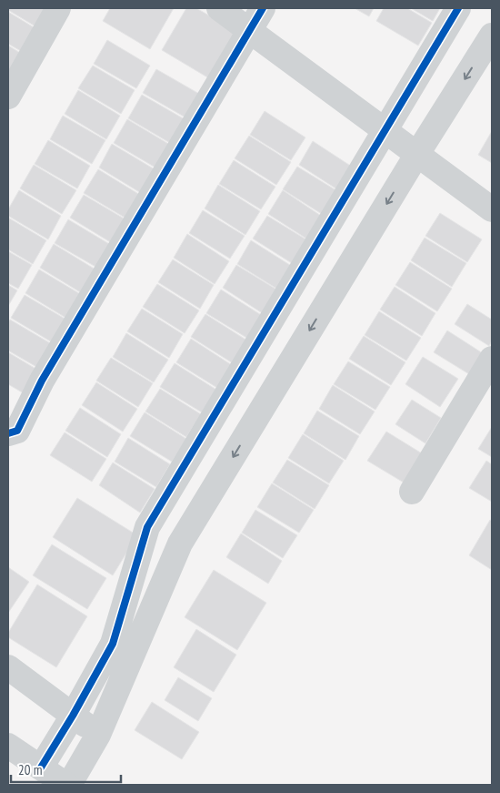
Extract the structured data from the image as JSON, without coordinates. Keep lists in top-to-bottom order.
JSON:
{
  "scale_bar": "20 m"
}
